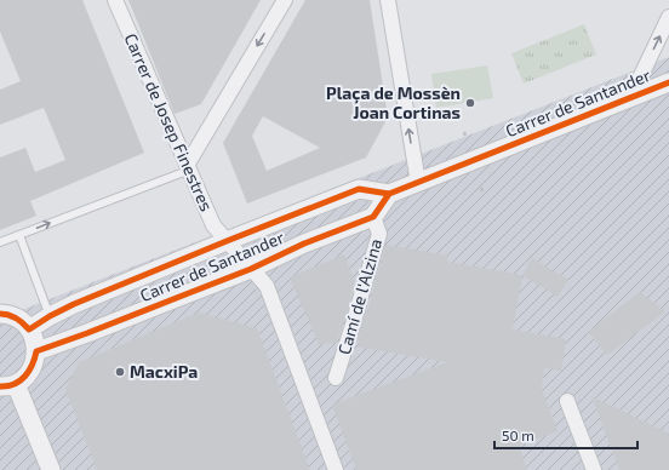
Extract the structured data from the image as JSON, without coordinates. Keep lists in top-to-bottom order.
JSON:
{
  "streets": {
    "street": ["Carrer de Santander", "Carrer de Josep Finestres", "Camí de l'Alzina"]
  },
  "crossings": [
    ["Carrer de Santander", "Carrer de Josep Finestres"],
    ["Carrer de Santander", "Camí de l'Alzina"]
  ],
  "places": ["Plaça de Mossèn Joan Cortinas", "MacxiPa"],
  "scale_bar": "50 m"
}
